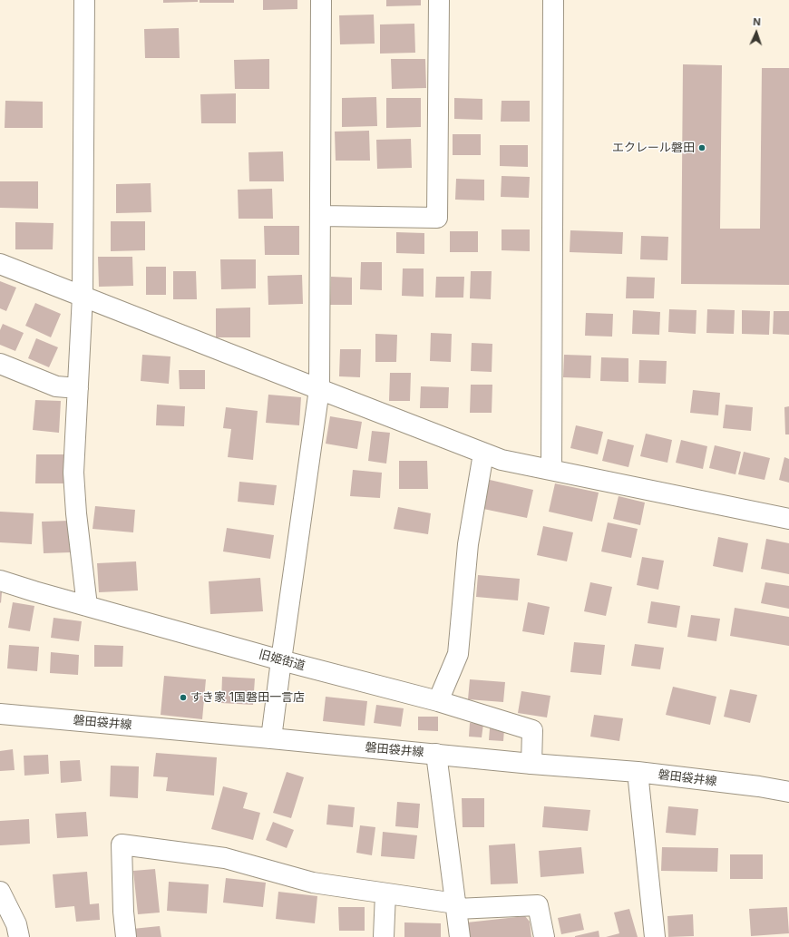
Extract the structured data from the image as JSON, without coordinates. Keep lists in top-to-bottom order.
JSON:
{
  "streets": {
    "street": ["旧姫街道", "磐田袋井線"]
  },
  "crossings": [
    ["旧姫街道", "磐田袋井線"]
  ],
  "places": ["エクレール磐田", "すき家 1国磐田一言店"],
  "north": "top"
}
